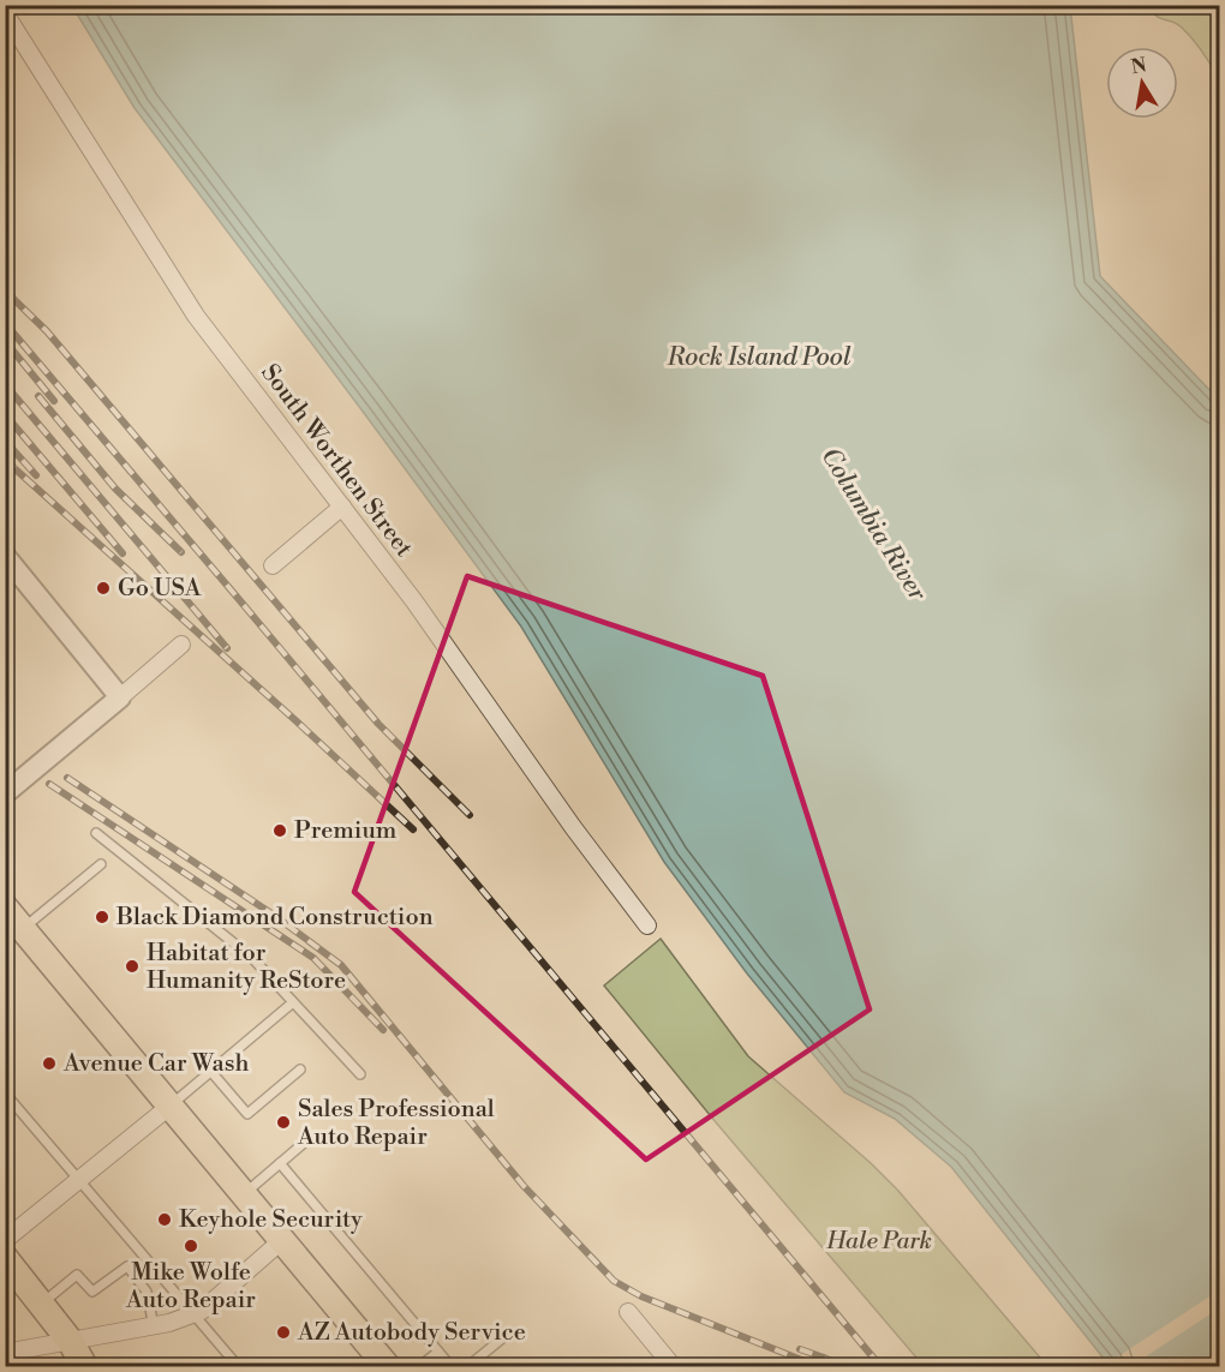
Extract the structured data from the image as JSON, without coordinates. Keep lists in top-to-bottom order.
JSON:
{
  "streets": {
    "street": ["South Worthen Street"]
  },
  "water": ["Rock Island Pool", "Columbia River"],
  "parks": ["Hale Park"],
  "places": [
    "Go USA",
    "Premium",
    "Black Diamond Construction",
    "Habitat for Humanity ReStore",
    "Avenue Car Wash",
    "Sales Professional Auto Repair",
    "Keyhole Security",
    "Mike Wolfe Auto Repair",
    "AZ Autobody Service"
  ],
  "north": "top"
}
